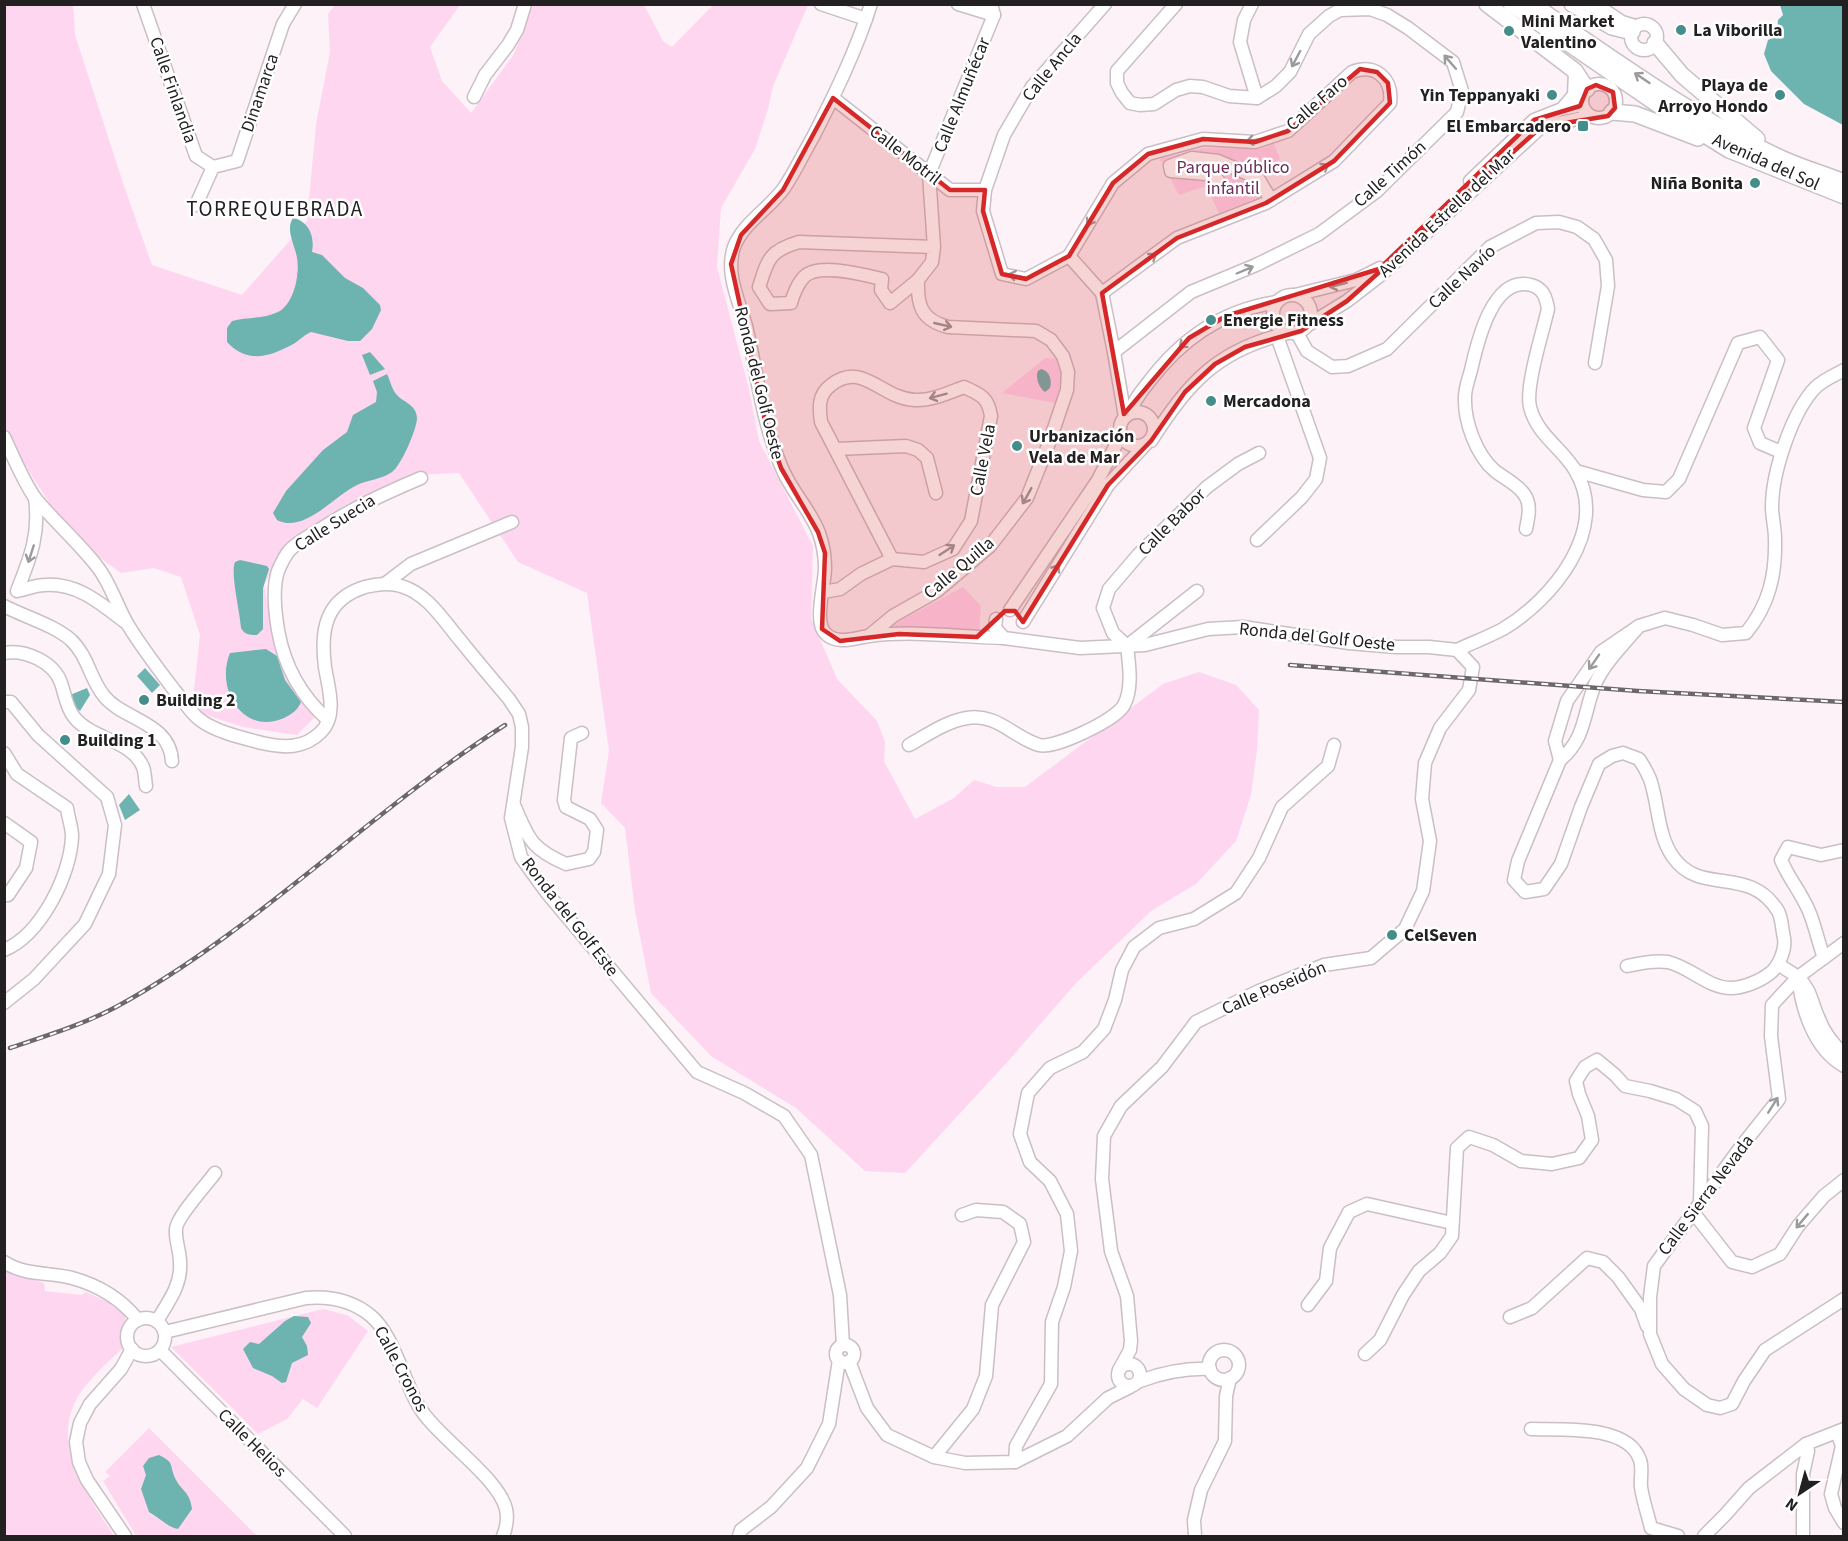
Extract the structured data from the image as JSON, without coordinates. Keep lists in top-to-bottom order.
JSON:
{
  "streets": {
    "main road": ["Avenida del Sol"],
    "street": [
      "Calle Ancla",
      "Calle Finlandia",
      "Dinamarca",
      "Calle Almuñécar",
      "Calle Faro",
      "Calle Motril",
      "Calle Timón",
      "Avenida Estrella del Mar",
      "Calle Navío",
      "Ronda del Golf Oeste",
      "Calle Vela",
      "Calle Babor",
      "Calle Suecia",
      "Calle Quilla",
      "Ronda del Golf Este",
      "Calle Poseidón",
      "Calle Sierra Nevada",
      "Calle Cronos",
      "Calle Helios"
    ]
  },
  "crossings": [
    ["Calle Ancla", "Calle Faro"],
    ["Calle Ancla", "Calle Motril"],
    ["Calle Finlandia", "Dinamarca"],
    ["Calle Almuñécar", "Calle Motril"],
    ["Calle Motril", "Ronda del Golf Oeste"],
    ["Avenida Estrella del Mar", "Calle Navío"],
    ["Ronda del Golf Oeste", "Calle Babor"],
    ["Ronda del Golf Oeste", "Calle Quilla"],
    ["Ronda del Golf Oeste", "Calle Poseidón"],
    ["Calle Cronos", "Calle Helios"]
  ],
  "districts": ["TORREQUEBRADA"],
  "parks": ["Parque público infantil"],
  "places": {
    "other": [
      "La Viborilla",
      "Mini Market Valentino",
      "Yin Teppanyaki",
      "Playa de Arroyo Hondo",
      "Niña Bonita",
      "Energie Fitness",
      "Mercadona",
      "Urbanización Vela de Mar",
      "Building 2",
      "Building 1",
      "CelSeven"
    ],
    "transit": ["El Embarcadero"]
  },
  "north": "bottom left"
}
